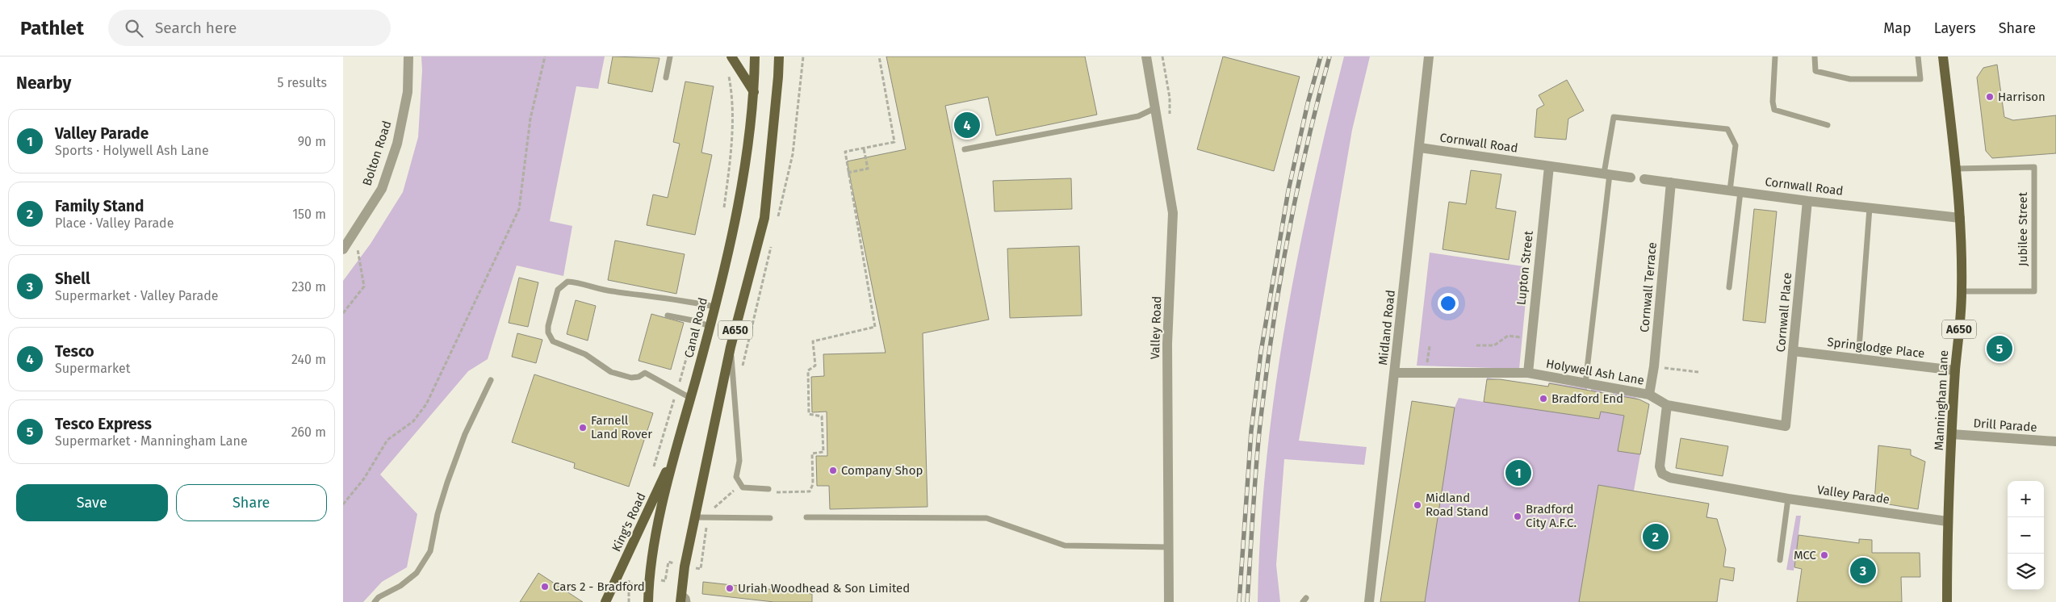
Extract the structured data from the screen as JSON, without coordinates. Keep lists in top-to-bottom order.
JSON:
{
  "streets": {
    "main road": [
      "Canal Road",
      "A650",
      "Manningham Lane",
      "King's Road"
    ],
    "street": [
      "Cornwall Road",
      "Bolton Road",
      "Lupton Street",
      "Cornwall Terrace",
      "Cornwall Place",
      "Valley Road",
      "Midland Road",
      "Springlodge Place",
      "Holywell Ash Lane",
      "Drill Parade",
      "Valley Parade"
    ],
    "lane": ["Jubilee Street"]
  },
  "crossings": [
    ["Cornwall Road", "Lupton Street"],
    ["Cornwall Road", "Cornwall Terrace"],
    ["Cornwall Road", "Cornwall Place"],
    ["Cornwall Road", "Midland Road"],
    ["Cornwall Road", "Manningham Lane"],
    ["Jubilee Street", "Manningham Lane"],
    ["Lupton Street", "Holywell Ash Lane"],
    ["Cornwall Terrace", "Holywell Ash Lane"],
    ["Cornwall Place", "Springlodge Place"],
    ["Cornwall Place", "Holywell Ash Lane"],
    ["Canal Road", "King's Road"],
    ["Midland Road", "Holywell Ash Lane"],
    ["Springlodge Place", "Manningham Lane"],
    ["Holywell Ash Lane", "Valley Parade"],
    ["Manningham Lane", "Drill Parade"],
    ["Manningham Lane", "Valley Parade"]
  ],
  "places": [
    "Harrison",
    "Bradford End",
    "Farnell Land Rover",
    "Company Shop",
    "Midland Road Stand",
    "Bradford City A.F.C.",
    "MCC",
    "Cars 2 - Bradford",
    "Uriah Woodhead & Son Limited"
  ],
  "page": {
    "header": "Pathlet",
    "search": "Search here",
    "nav": ["Map", "Layers", "Share"],
    "heading": ["Nearby", "5 results"],
    "list": [
      {
        "mark": "1",
        "name": "Valley Parade",
        "note": "Sports · Holywell Ash Lane",
        "value": "90 m"
      },
      {
        "mark": "2",
        "name": "Family Stand",
        "note": "Place · Valley Parade",
        "value": "150 m"
      },
      {
        "mark": "3",
        "name": "Shell",
        "note": "Supermarket · Valley Parade",
        "value": "230 m"
      },
      {
        "mark": "4",
        "name": "Tesco",
        "note": "Supermarket",
        "value": "240 m"
      },
      {
        "mark": "5",
        "name": "Tesco Express",
        "note": "Supermarket · Manningham Lane",
        "value": "260 m"
      }
    ],
    "pins": [
      "4",
      "5",
      "1",
      "2",
      "3"
    ],
    "buttons": ["Save", "Share"],
    "map_buttons": ["+", "−"]
  }
}
